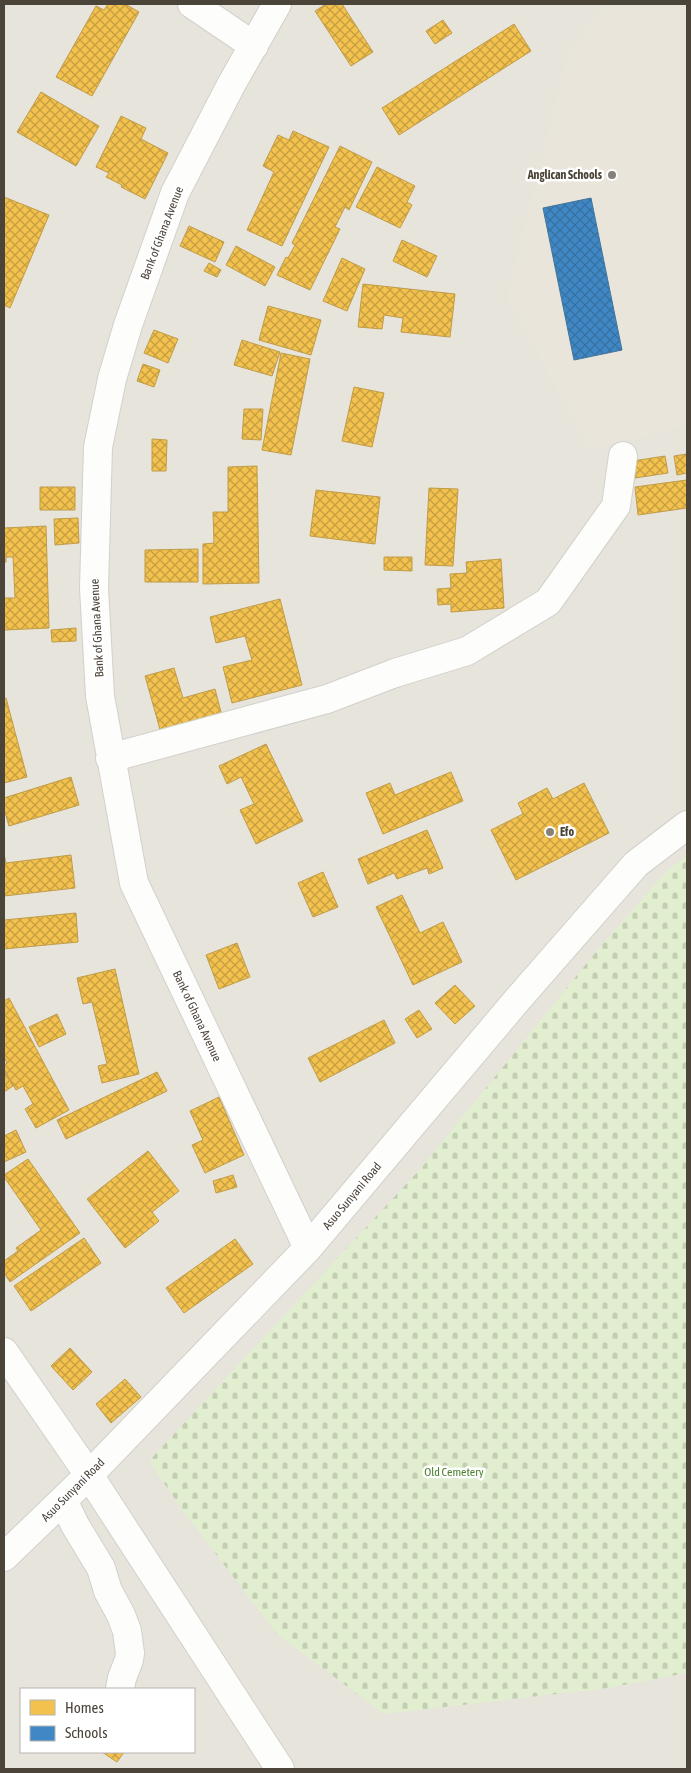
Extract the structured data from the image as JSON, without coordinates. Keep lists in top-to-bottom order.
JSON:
{
  "streets": {
    "street": ["Bank of Ghana Avenue", "Asuo Sunyani Road"]
  },
  "crossings": [
    ["Bank of Ghana Avenue", "Asuo Sunyani Road"]
  ],
  "parks": ["Old Cemetery"],
  "places": ["Anglican Schools", "Efo"],
  "legend": ["Homes", "Schools"]
}
